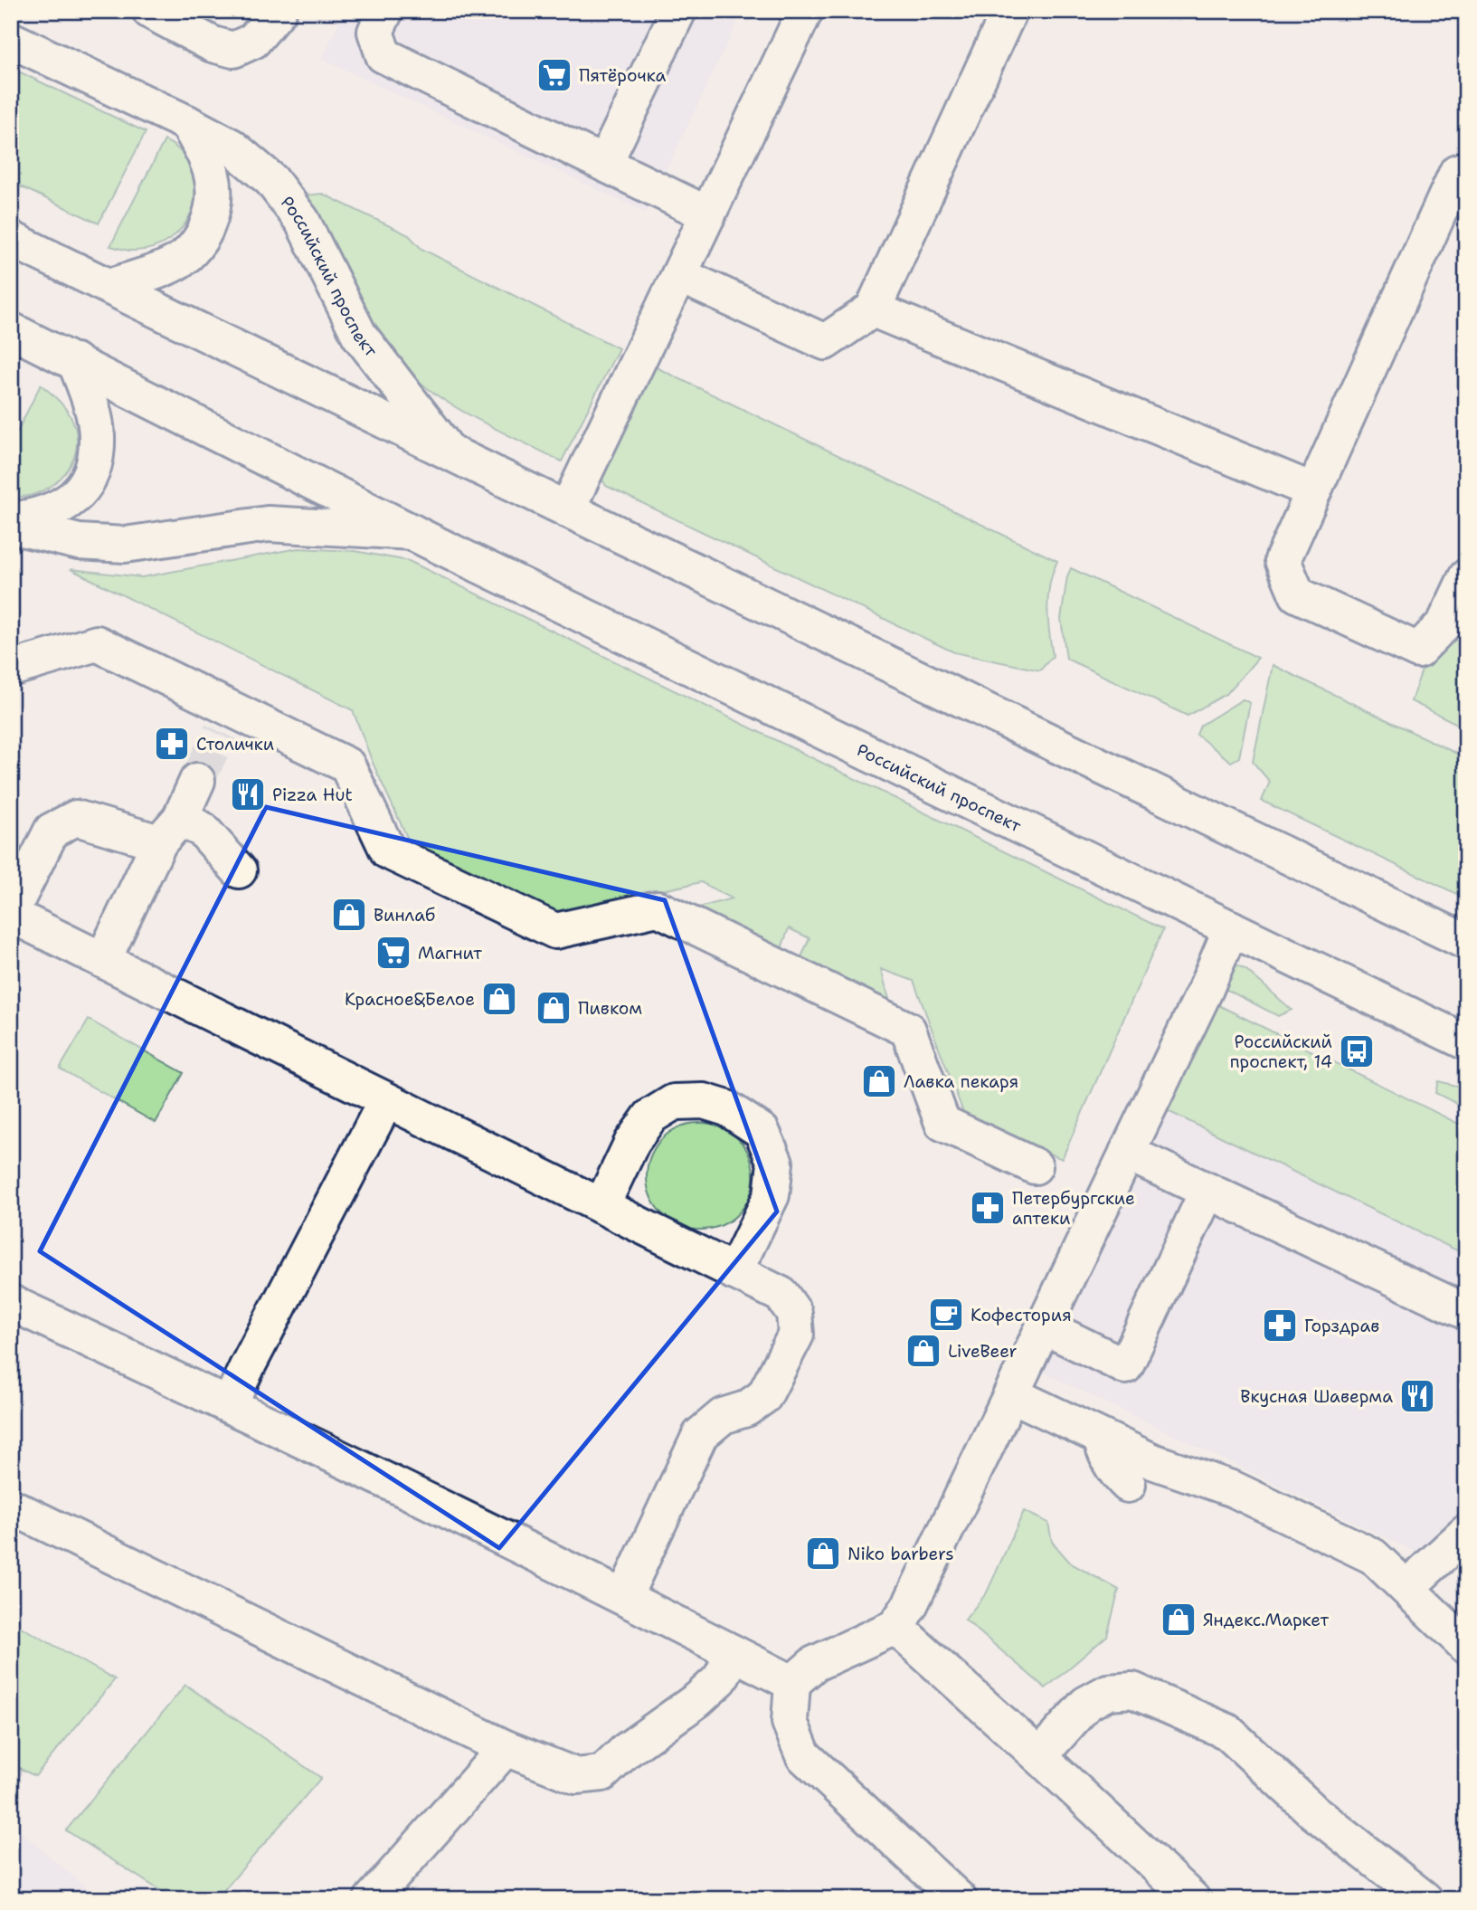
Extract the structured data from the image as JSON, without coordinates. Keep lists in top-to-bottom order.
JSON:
{
  "streets": {
    "main road": ["Российский проспект"]
  },
  "places": {
    "supermarket": ["Пятёрочка", "Магнит"],
    "pharmacy": ["Столички", "Петербургские аптеки", "Горздрав"],
    "restaurant": ["Pizza Hut", "Вкусная Шаверма"],
    "shop": [
      "Винлаб",
      "Красное&Белое",
      "Пивком",
      "Лавка пекаря",
      "LiveBeer",
      "Niko barbers",
      "Яндекс.Маркет"
    ],
    "bus stop": ["Российский проспект, 14"],
    "cafe": ["Кофестория"]
  }
}
